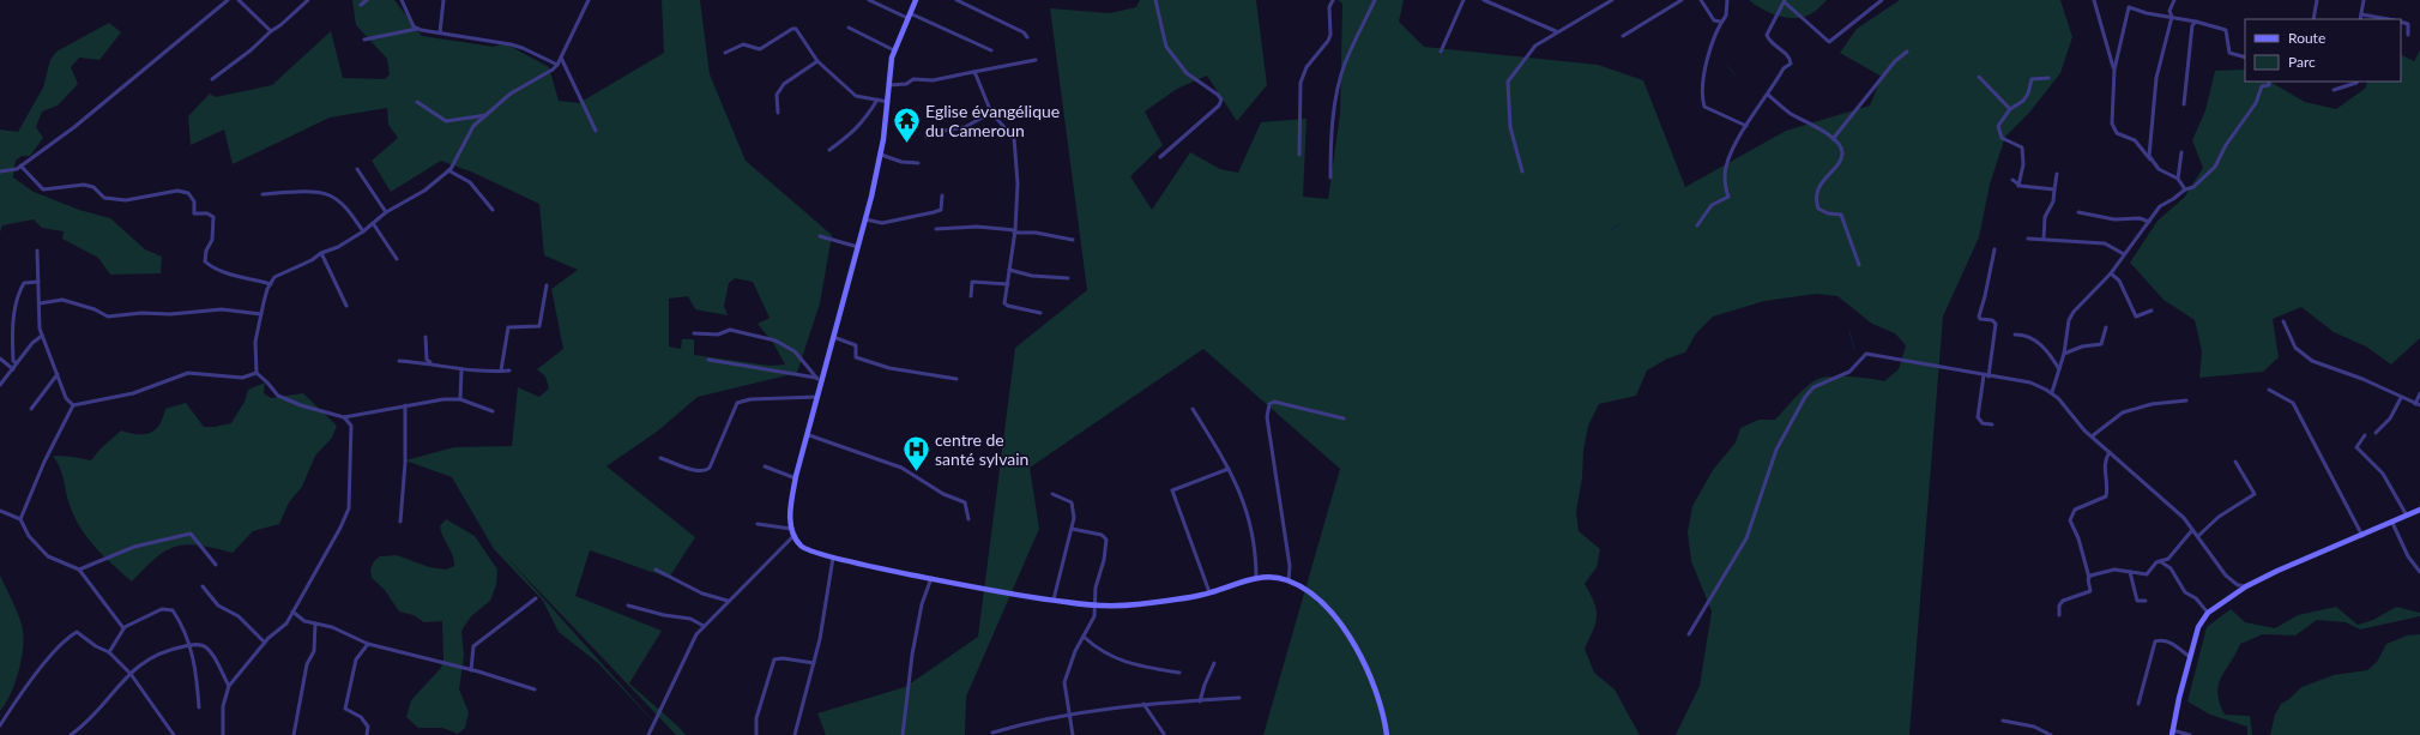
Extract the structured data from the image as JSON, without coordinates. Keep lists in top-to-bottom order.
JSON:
{
  "places": {
    "temple": ["Eglise évangélique du Cameroun"],
    "hospital": ["centre de santé sylvain"]
  },
  "legend": ["Route", "Parc"]
}
